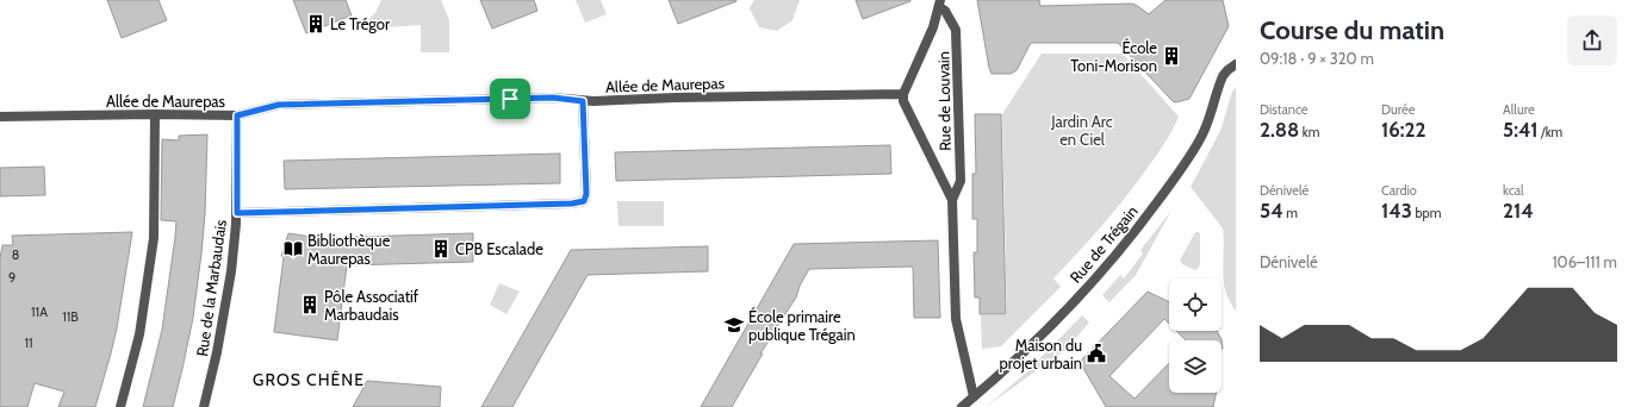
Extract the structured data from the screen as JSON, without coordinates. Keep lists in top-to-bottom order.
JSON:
{
  "streets": {
    "street": [
      "Allée de Maurepas",
      "Rue de Louvain",
      "Rue de Trégain",
      "Rue de la Marbaudais"
    ]
  },
  "crossings": [
    ["Allée de Maurepas", "Rue de Louvain"],
    ["Allée de Maurepas", "Rue de la Marbaudais"],
    ["Rue de Louvain", "Rue de Trégain"]
  ],
  "districts": ["GROS CHÊNE"],
  "parks": ["Jardin Arc en Ciel"],
  "places": {
    "building": [
      "Le Trégor",
      "École Toni-Morison",
      "CPB Escalade",
      "Pôle Associatif Marbaudais"
    ],
    "library": ["Bibliothèque Maurepas"],
    "school or university": ["École primaire publique Trégain"],
    "public building": ["Maison du projet urbain"]
  },
  "house_numbers": [
    "8",
    "9",
    "11A",
    "11B",
    "11"
  ],
  "page": {
    "heading": ["Course du matin", "09:18 · 9 × 320 m"],
    "stats": [
      ["Distance", "2.88 km"],
      ["Durée", "16:22"],
      ["Allure", "5:41 /km"],
      ["Dénivelé", "54 m"],
      ["Cardio", "143 bpm"],
      ["kcal", "214"]
    ],
    "chart": ["Dénivelé", "106–111 m"]
  }
}
